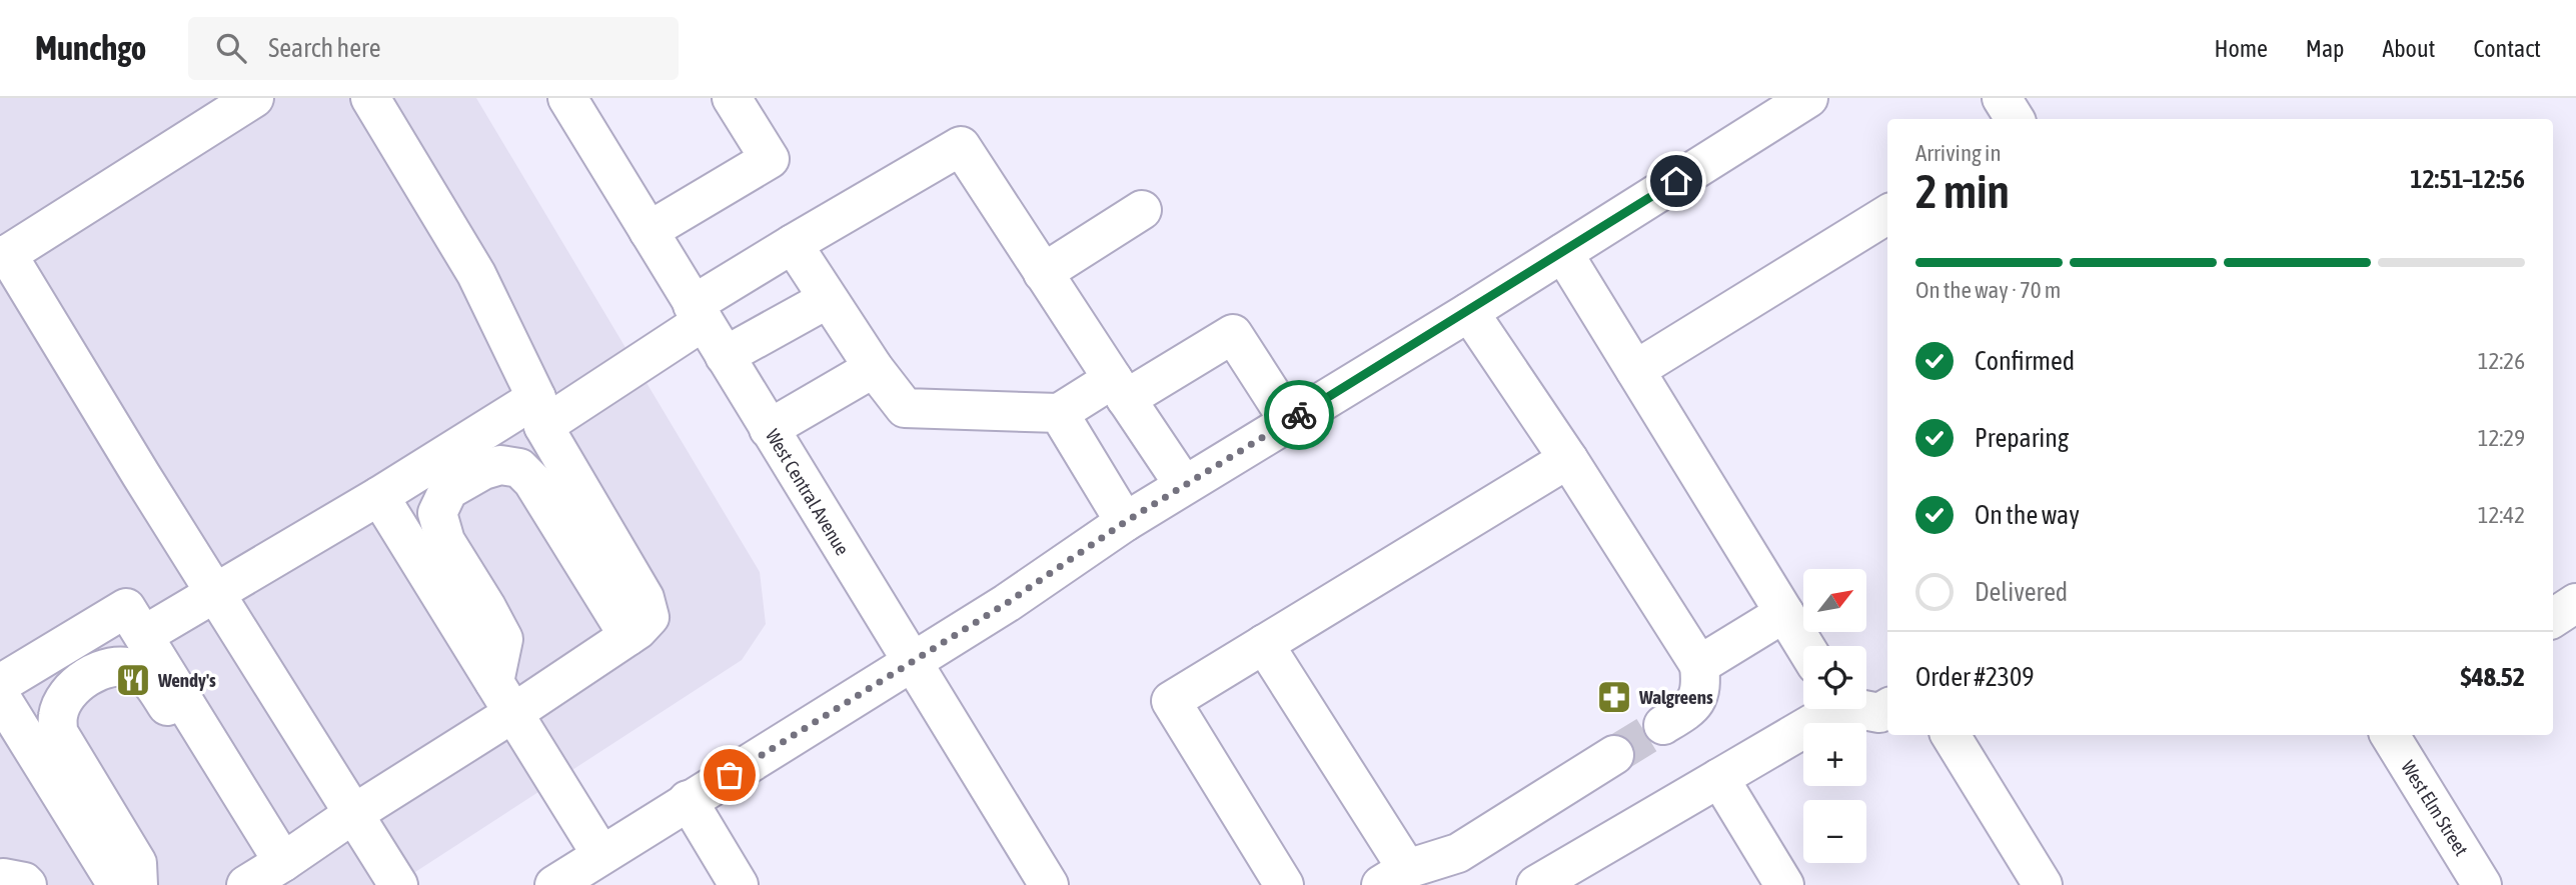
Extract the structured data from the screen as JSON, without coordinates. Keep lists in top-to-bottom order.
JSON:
{
  "streets": {
    "main road": ["West Central Avenue", "West Elm Street"]
  },
  "places": {
    "restaurant": ["Wendy's"],
    "pharmacy": ["Walgreens"]
  },
  "north": "top right",
  "page": {
    "header": "Munchgo",
    "search": "Search here",
    "nav": [
      "Home",
      "Map",
      "About",
      "Contact"
    ],
    "heading": ["2 min", "Arriving in", "12:51–12:56"],
    "panel": ["Order #2309", "$48.52"],
    "bar": "On the way · 70 m",
    "list": [
      ["Confirmed", "12:26"],
      ["Preparing", "12:29"],
      ["On the way", "12:42"],
      "Delivered"
    ],
    "map_buttons": ["+", "−"]
  }
}
